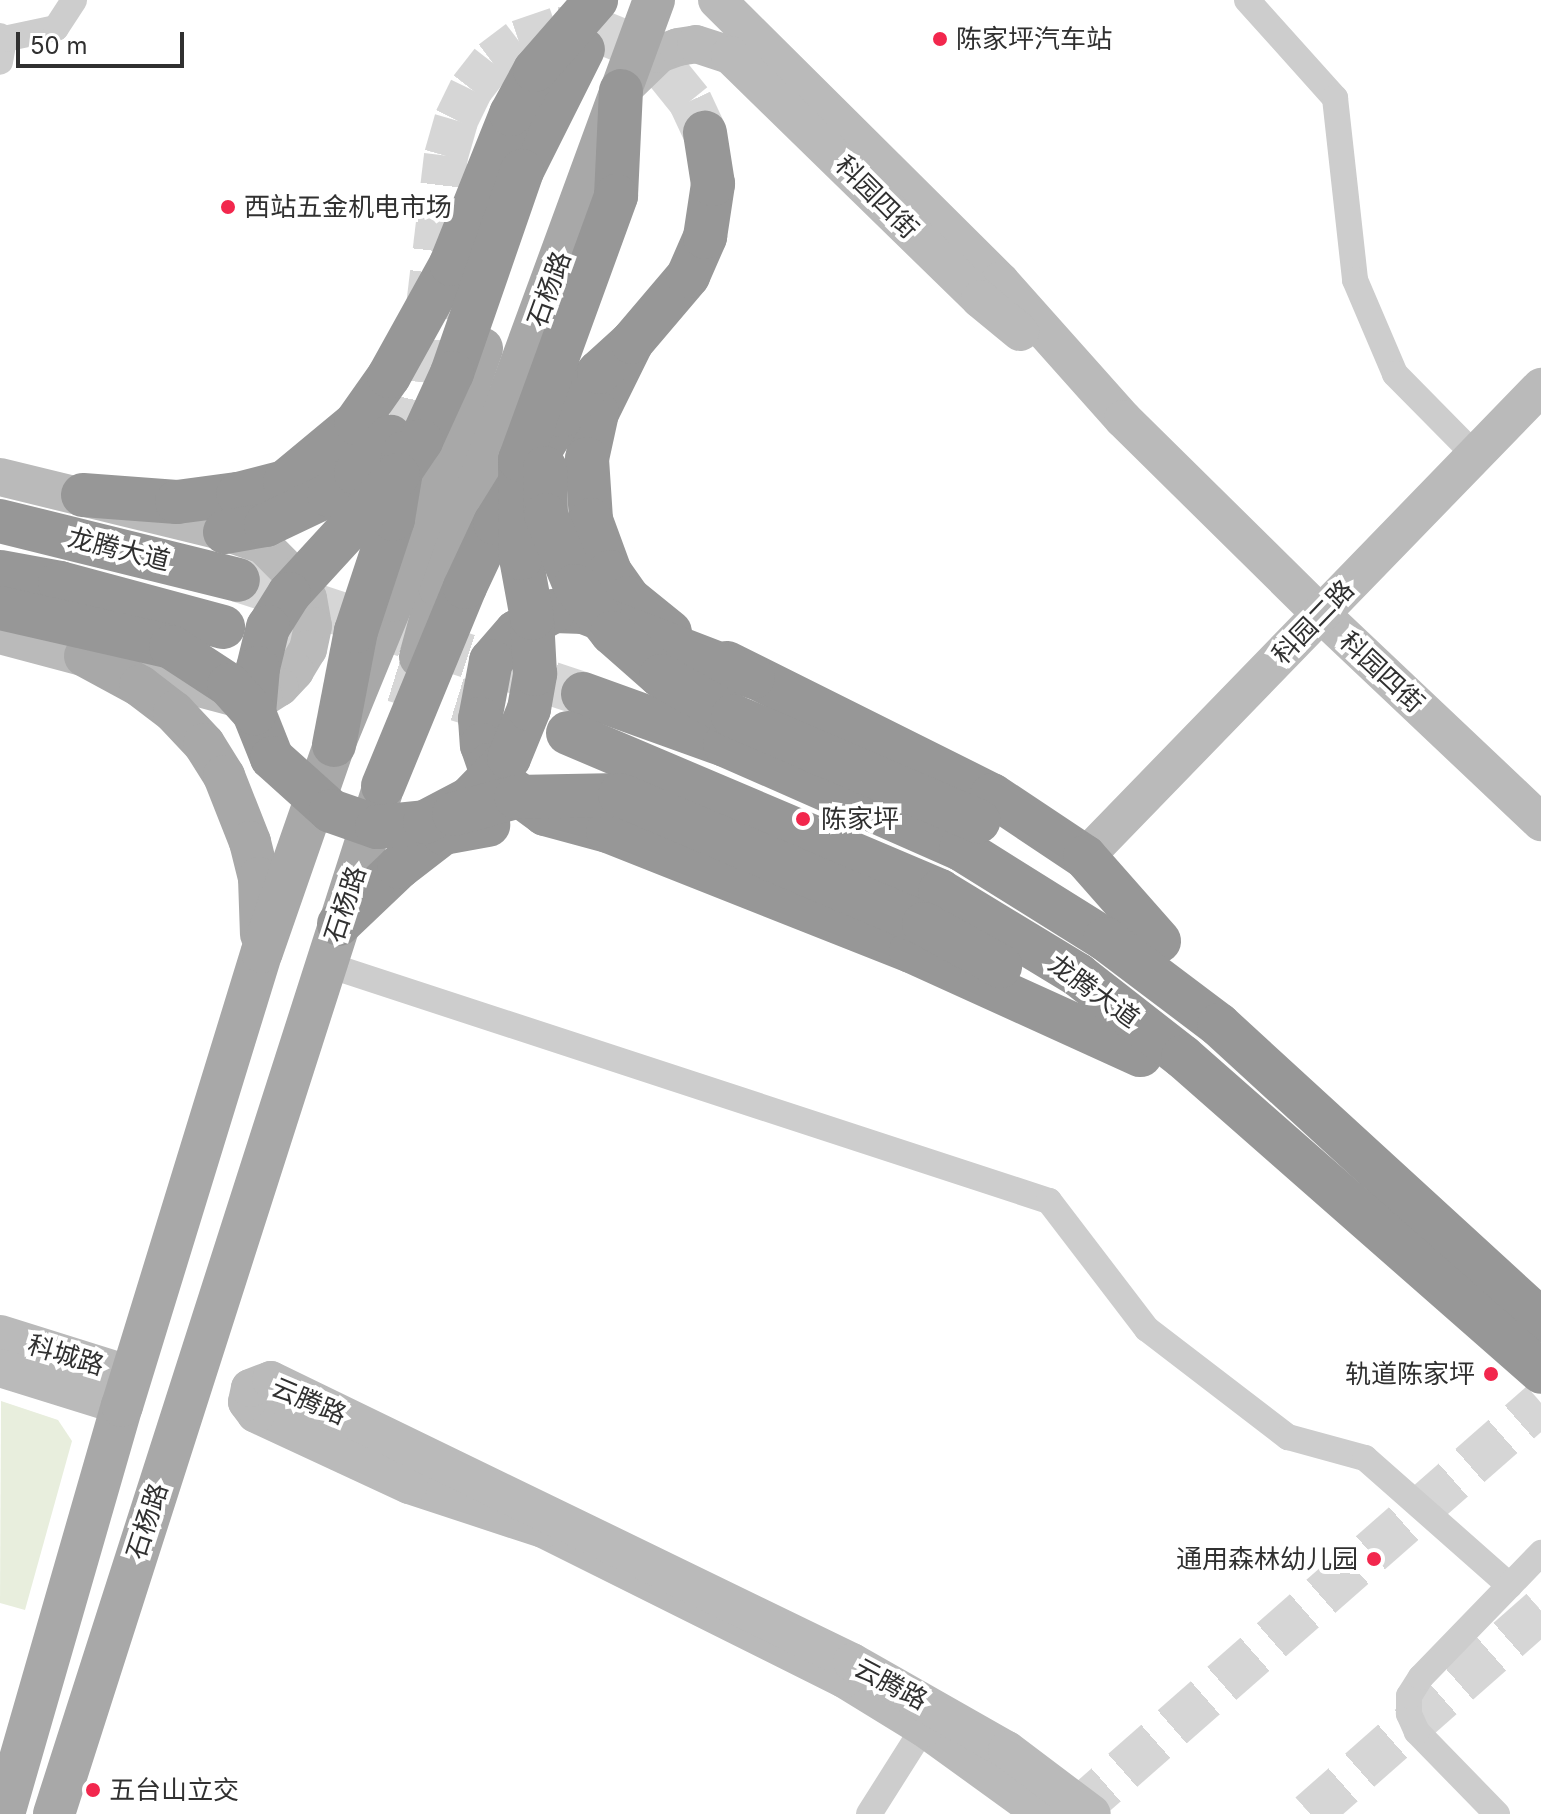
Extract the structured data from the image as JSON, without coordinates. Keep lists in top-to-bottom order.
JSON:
{
  "streets": {
    "highway": ["龙腾大道"],
    "main road": ["石杨路"],
    "street": [
      "科园四街",
      "科园二路",
      "科城路",
      "云腾路"
    ]
  },
  "crossings": [
    ["科园四街", "石杨路"],
    ["科园四街", "科园二路"],
    ["石杨路", "科城路"]
  ],
  "places": [
    "陈家坪汽车站",
    "西站五金机电市场",
    "陈家坪",
    "轨道陈家坪",
    "通用森林幼儿园",
    "五台山立交"
  ],
  "scale_bar": "50 m"
}
